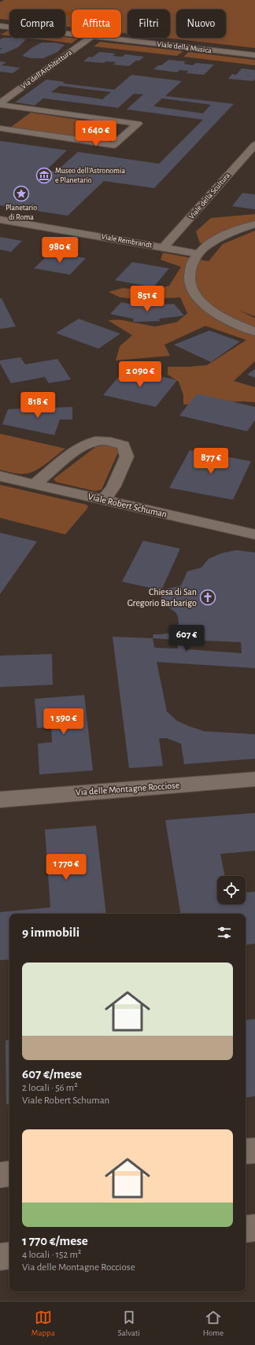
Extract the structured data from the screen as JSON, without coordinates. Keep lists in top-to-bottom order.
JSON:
{
  "streets": {
    "street": [
      "Viale della Musica",
      "Via dell'Architettura",
      "Viale della Scultura",
      "Viale Rembrandt",
      "Viale Robert Schuman",
      "Via delle Montagne Rocciose"
    ]
  },
  "crossings": [
    ["Viale della Scultura", "Viale Rembrandt"]
  ],
  "places": {
    "museum": ["Museo dell'Astronomia e Planetario"],
    "place": ["Planetario di Roma"],
    "church": ["Chiesa di San Gregorio Barbarigo"]
  },
  "page": {
    "chip": [
      "Compra",
      "Affitta",
      "Filtri",
      "Nuovo"
    ],
    "price": [
      "1 640 €",
      "980 €",
      "851 €",
      "2 090 €",
      "818 €",
      "877 €",
      "607 €",
      "1 590 €",
      "1 770 €"
    ],
    "heading": "9 immobili",
    "list": [
      {
        "name": "607 €/mese",
        "note": "2 locali · 56 m² · Viale Robert Schuman"
      },
      {
        "name": "1 770 €/mese",
        "note": "4 locali · 152 m² · Via delle Montagne Rocciose"
      }
    ],
    "tabs": ["Mappa", "Salvati", "Home"]
  }
}
